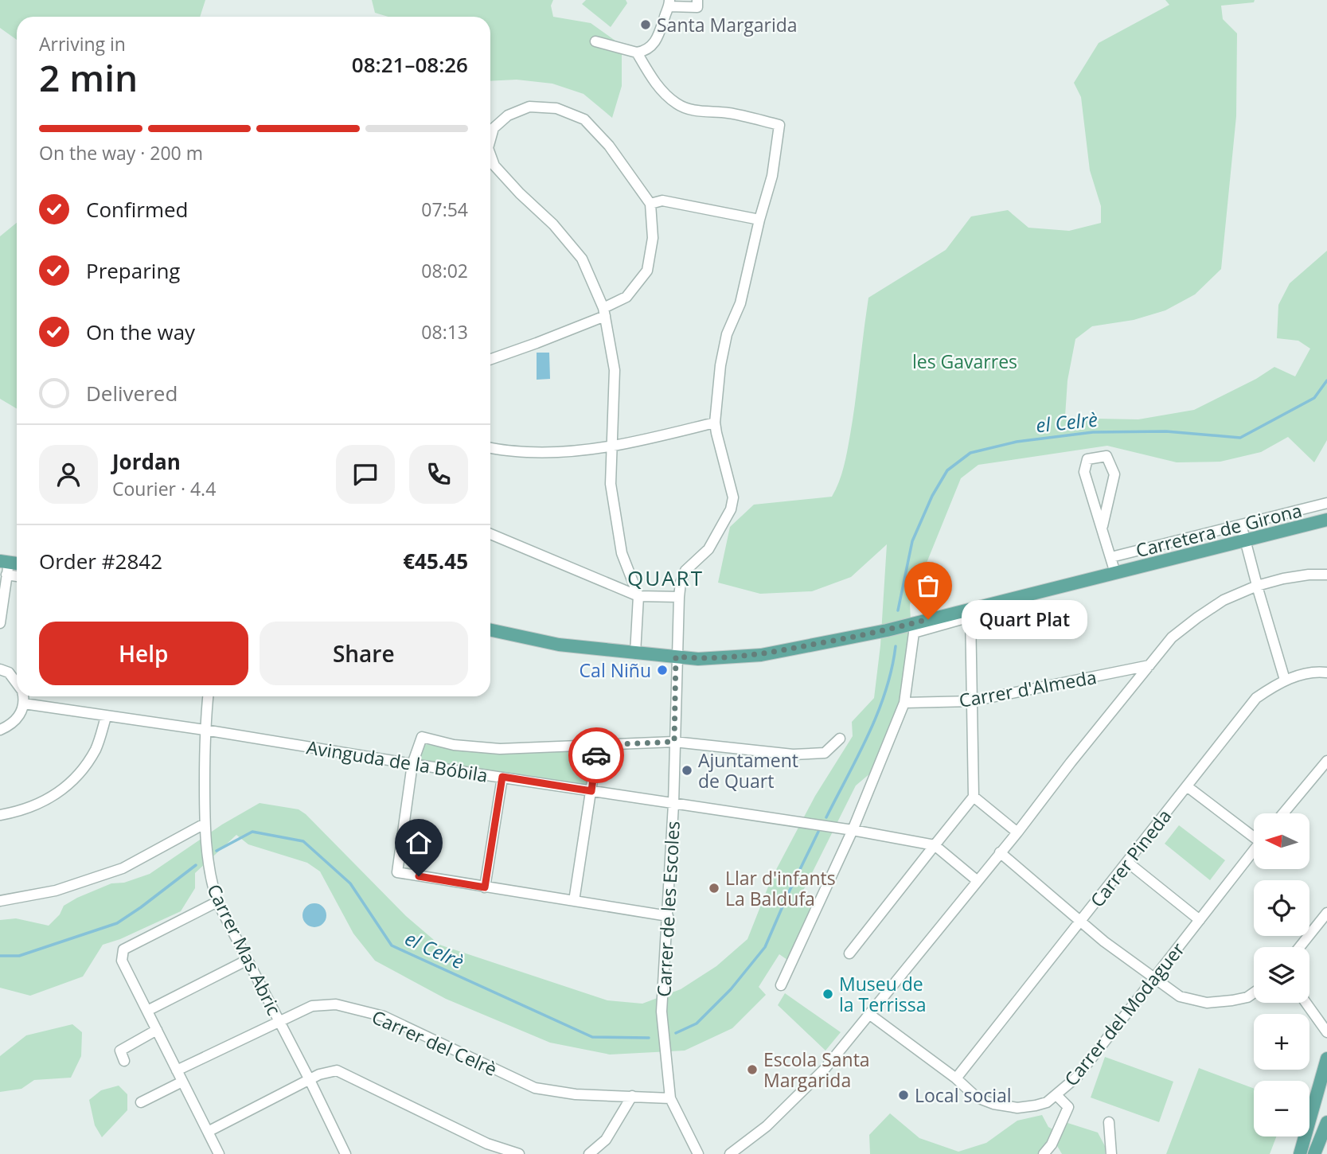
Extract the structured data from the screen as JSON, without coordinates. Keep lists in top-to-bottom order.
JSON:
{
  "streets": {
    "street": [
      "Carretera de Girona",
      "Carrer d'Almeda",
      "Avinguda de la Bóbila",
      "Carrer Pineda",
      "Carrer de les Escoles",
      "Carrer Mas Abric",
      "Carrer del Modaguer",
      "Carrer del Celrè"
    ]
  },
  "crossings": [
    ["Avinguda de la Bóbila", "Carrer de les Escoles"],
    ["Avinguda de la Bóbila", "Carrer Mas Abric"],
    ["Carrer Pineda", "Carrer del Modaguer"],
    ["Carrer de les Escoles", "Carrer del Celrè"],
    ["Carrer Mas Abric", "Carrer del Celrè"]
  ],
  "districts": ["QUART"],
  "water": ["el Celrè"],
  "parks": ["les Gavarres"],
  "places": [
    "Santa Margarida",
    "Quart Plat",
    "Cal Niñu",
    "Ajuntament de Quart",
    "Llar d'infants La Baldufa",
    "Museu de la Terrissa",
    "Escola Santa Margarida",
    "Local social"
  ],
  "north": "left",
  "page": {
    "heading": ["2 min", "Arriving in", "08:21–08:26"],
    "panel": [
      "Jordan",
      "Courier · 4.4",
      "Order #2842",
      "€45.45"
    ],
    "bar": "On the way · 200 m",
    "list": [
      ["Confirmed", "07:54"],
      ["Preparing", "08:02"],
      ["On the way", "08:13"],
      "Delivered"
    ],
    "bubble": "Quart Plat",
    "buttons": ["Help", "Share"],
    "map_buttons": ["+", "−"]
  }
}
